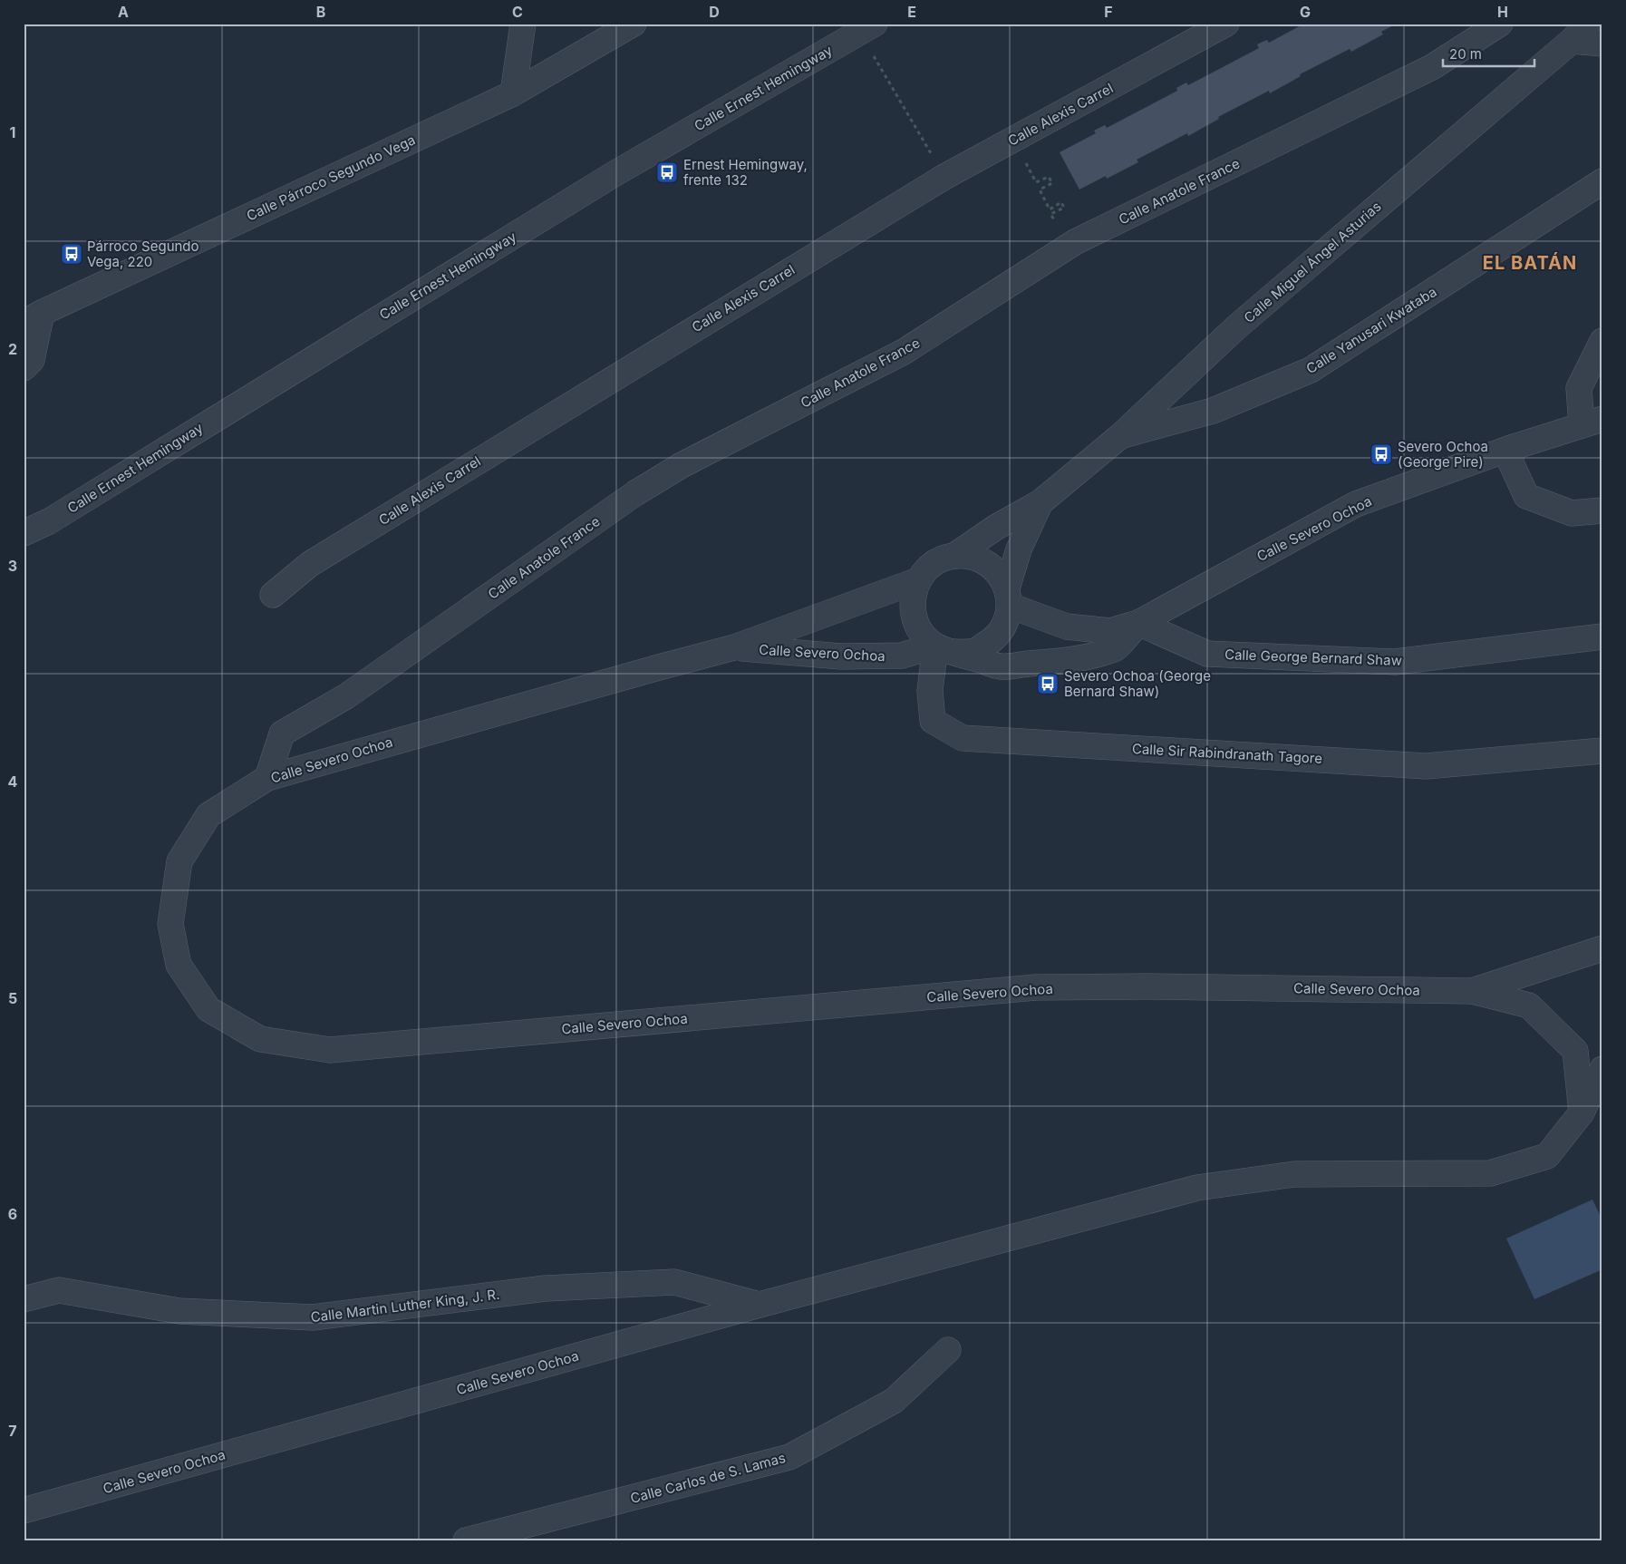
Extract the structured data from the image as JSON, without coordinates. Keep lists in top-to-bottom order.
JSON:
{
  "streets": {
    "street": [
      "Calle Ernest Hemingway",
      "Calle Alexis Carrel",
      "Calle Párroco Segundo Vega",
      "Calle Anatole France",
      "Calle Miguel Ángel Asturias",
      "Calle Yanusari Kwataba",
      "Calle Severo Ochoa",
      "Calle George Bernard Shaw",
      "Calle Sir Rabindranath Tagore",
      "Calle Martin Luther King, J. R.",
      "Calle Carlos de S. Lamas"
    ]
  },
  "crossings": [
    ["Calle Anatole France", "Calle Severo Ochoa"],
    ["Calle Miguel Ángel Asturias", "Calle Yanusari Kwataba"],
    ["Calle Miguel Ángel Asturias", "Calle Severo Ochoa"],
    ["Calle Miguel Ángel Asturias", "Calle Sir Rabindranath Tagore"],
    ["Calle Severo Ochoa", "Calle George Bernard Shaw"],
    ["Calle Severo Ochoa", "Calle Sir Rabindranath Tagore"],
    ["Calle Severo Ochoa", "Calle Martin Luther King, J. R."]
  ],
  "districts": ["EL BATÁN"],
  "places": {
    "bus stop": [
      "Ernest Hemingway, frente 132",
      "Párroco Segundo Vega, 220",
      "Severo Ochoa (George Pire)",
      "Severo Ochoa (George Bernard Shaw)"
    ]
  },
  "scale_bar": "20 m",
  "grid": {
    "columns": [
      "A",
      "B",
      "C",
      "D",
      "E",
      "F",
      "G",
      "H"
    ],
    "rows": [
      "1",
      "2",
      "3",
      "4",
      "5",
      "6",
      "7"
    ]
  }
}
